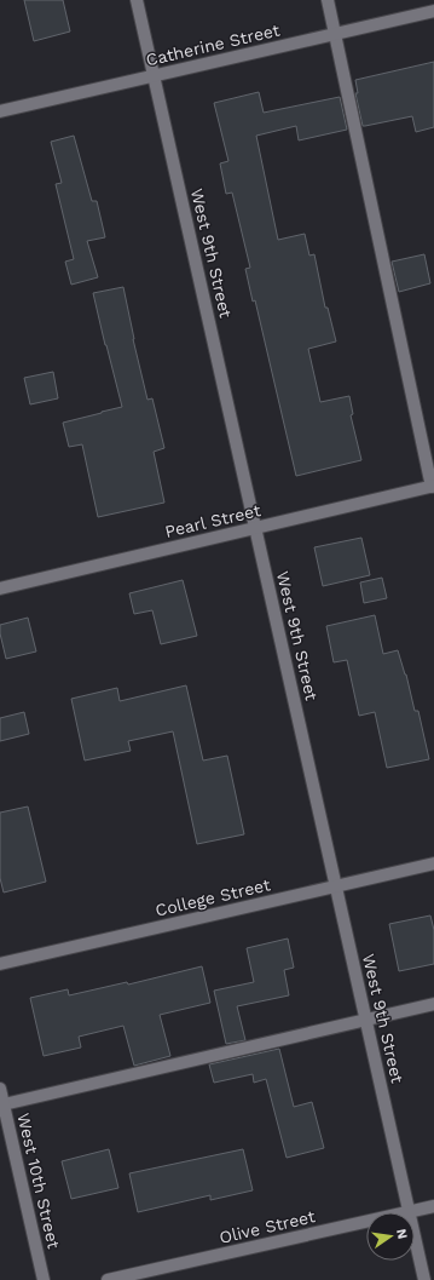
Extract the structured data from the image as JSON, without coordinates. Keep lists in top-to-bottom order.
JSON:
{
  "streets": {
    "street": [
      "Catherine Street",
      "West 9th Street",
      "Pearl Street",
      "College Street",
      "West 10th Street",
      "Olive Street"
    ]
  },
  "crossings": [
    ["Catherine Street", "West 9th Street"],
    ["West 9th Street", "Pearl Street"],
    ["West 9th Street", "College Street"],
    ["West 9th Street", "Olive Street"]
  ],
  "north": "right"
}
